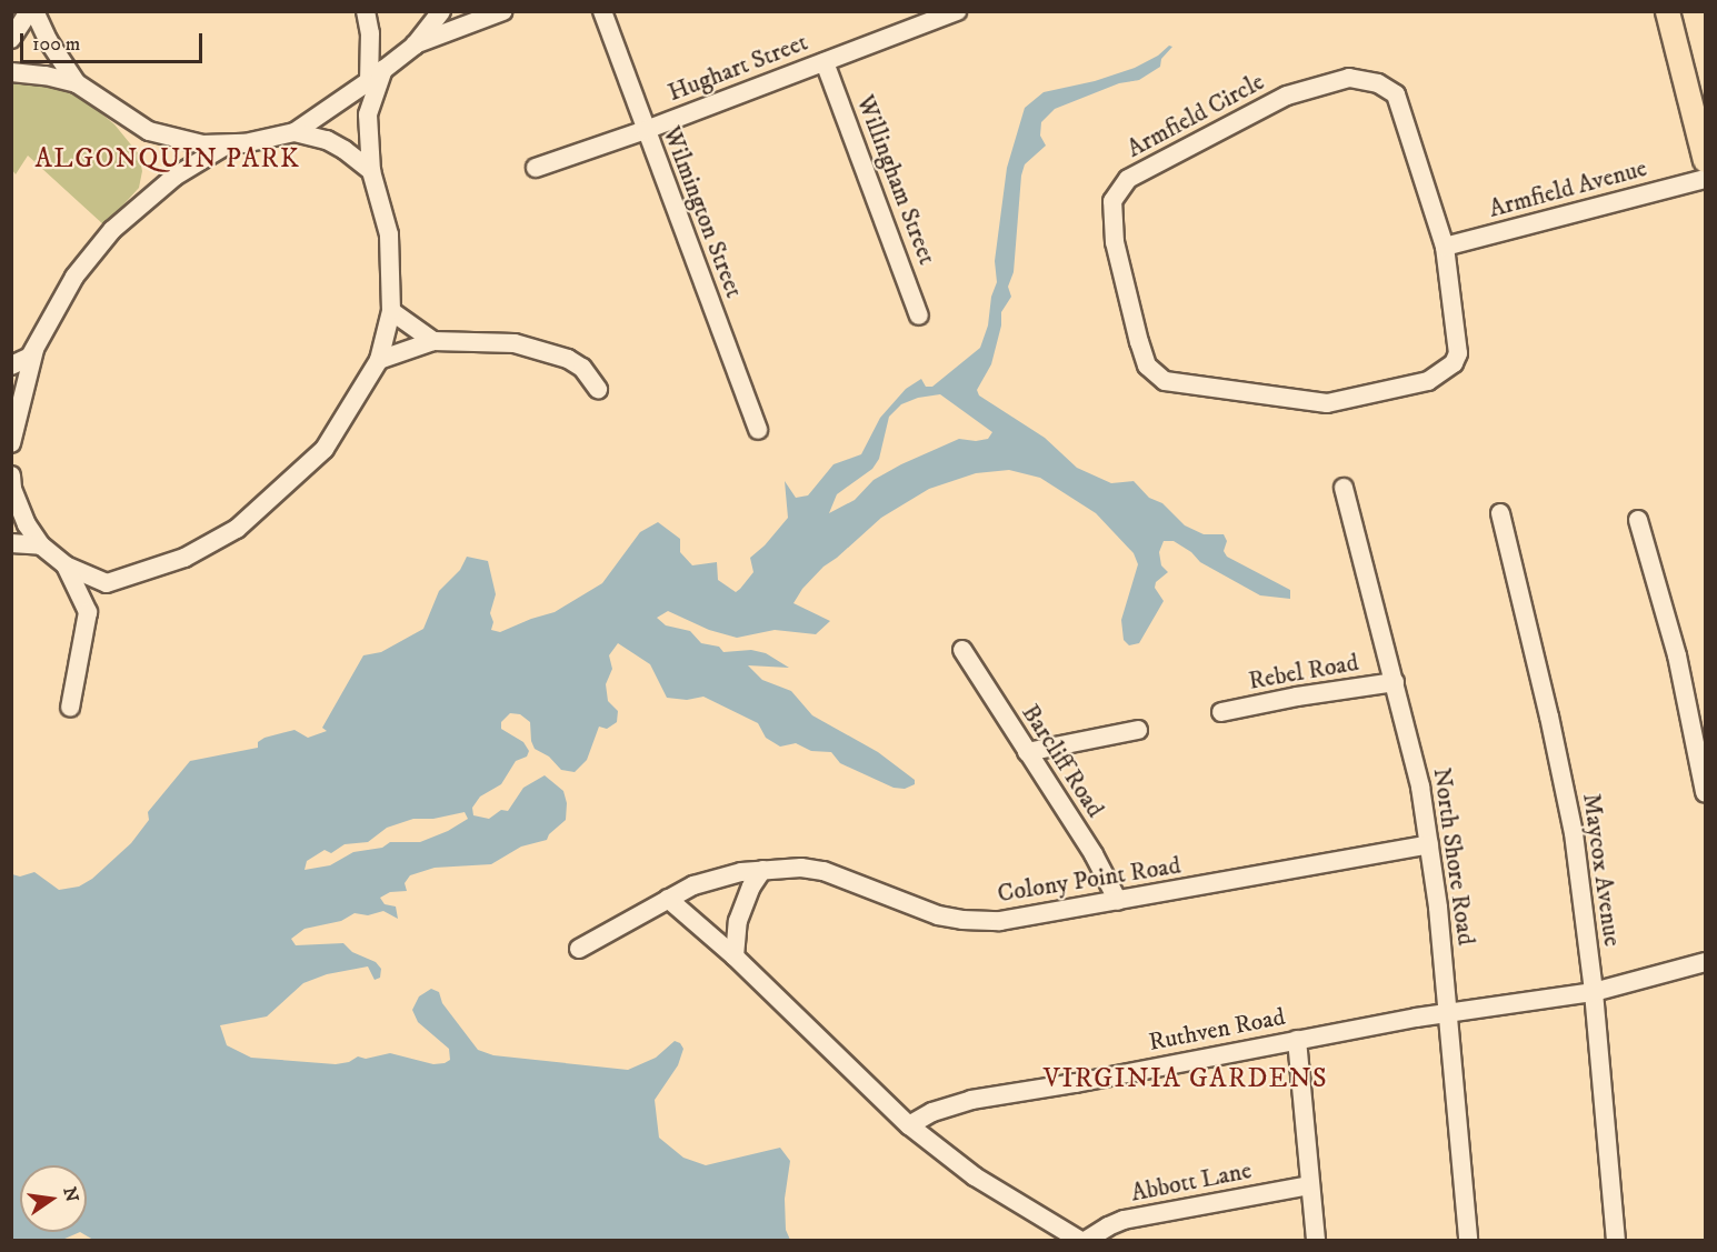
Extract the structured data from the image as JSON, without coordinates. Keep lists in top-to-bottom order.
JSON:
{
  "streets": {
    "street": [
      "Hughart Street",
      "Armfield Circle",
      "Willingham Street",
      "Armfield Avenue",
      "Wilmington Street",
      "Rebel Road",
      "Barcliff Road",
      "North Shore Road",
      "Maycox Avenue",
      "Colony Point Road",
      "Ruthven Road",
      "Abbott Lane"
    ]
  },
  "crossings": [
    ["Hughart Street", "Willingham Street"],
    ["Hughart Street", "Wilmington Street"],
    ["Armfield Circle", "Armfield Avenue"],
    ["Rebel Road", "North Shore Road"],
    ["Barcliff Road", "Colony Point Road"],
    ["North Shore Road", "Colony Point Road"],
    ["North Shore Road", "Ruthven Road"],
    ["Maycox Avenue", "Ruthven Road"]
  ],
  "districts": ["ALGONQUIN PARK", "VIRGINIA GARDENS"],
  "scale_bar": "100 m",
  "north": "right"
}
